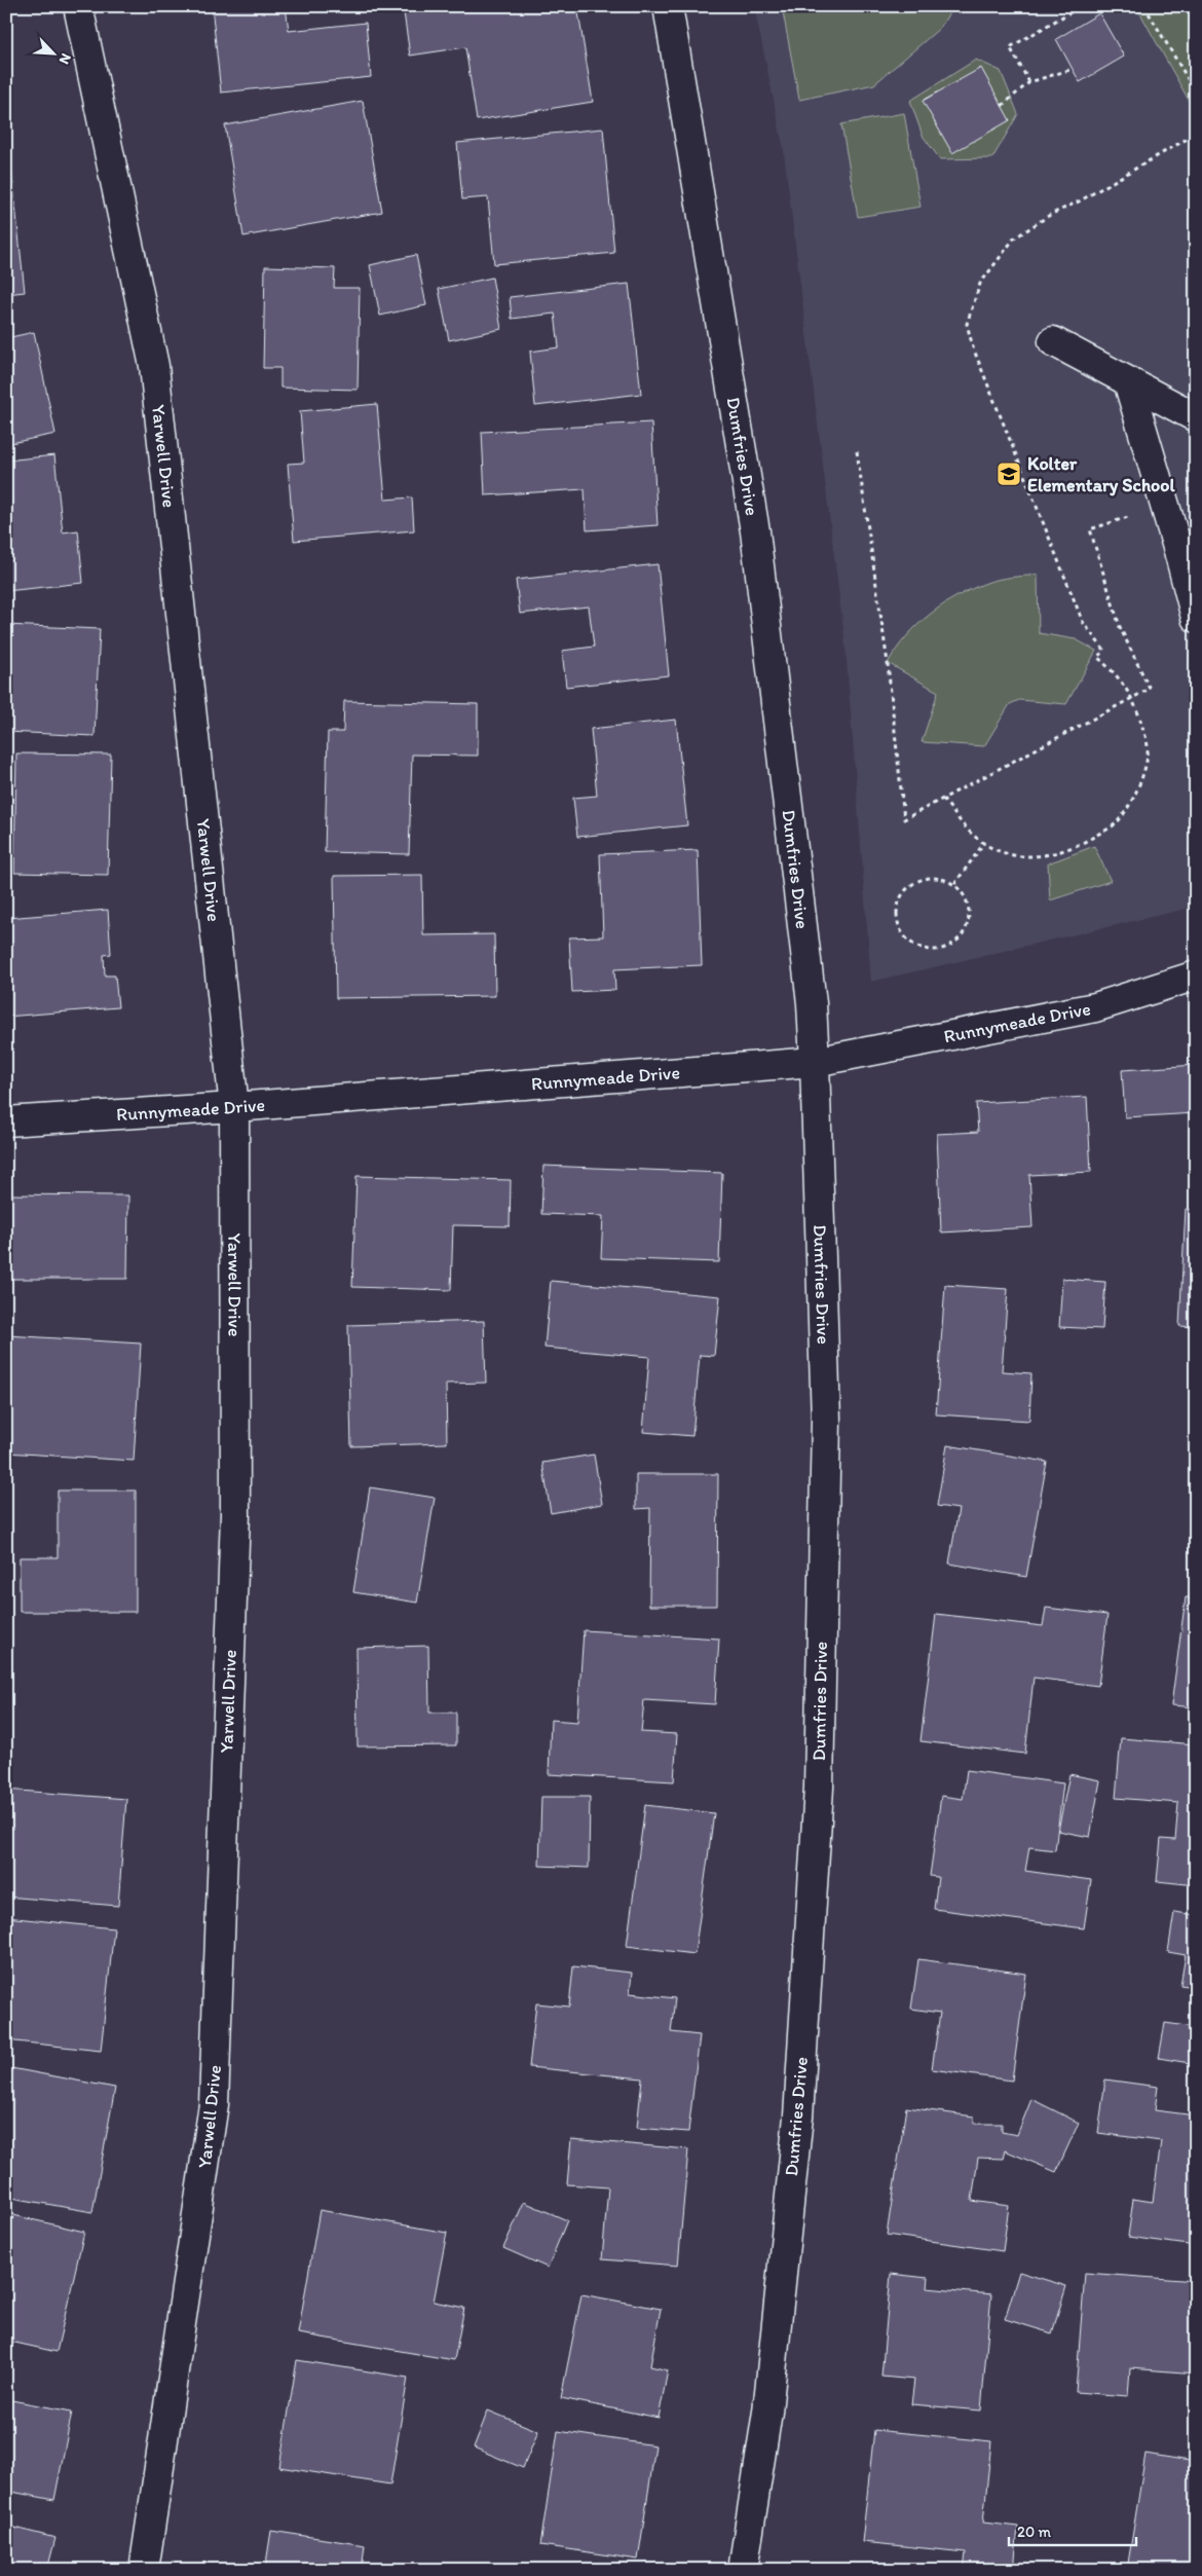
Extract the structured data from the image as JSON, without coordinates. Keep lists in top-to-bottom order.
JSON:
{
  "streets": {
    "street": ["Yarwell Drive", "Dumfries Drive", "Runnymeade Drive"]
  },
  "crossings": [
    ["Yarwell Drive", "Runnymeade Drive"],
    ["Dumfries Drive", "Runnymeade Drive"]
  ],
  "places": {
    "school or university": ["Kolter Elementary School"]
  },
  "scale_bar": "20 m",
  "north": "bottom right"
}
